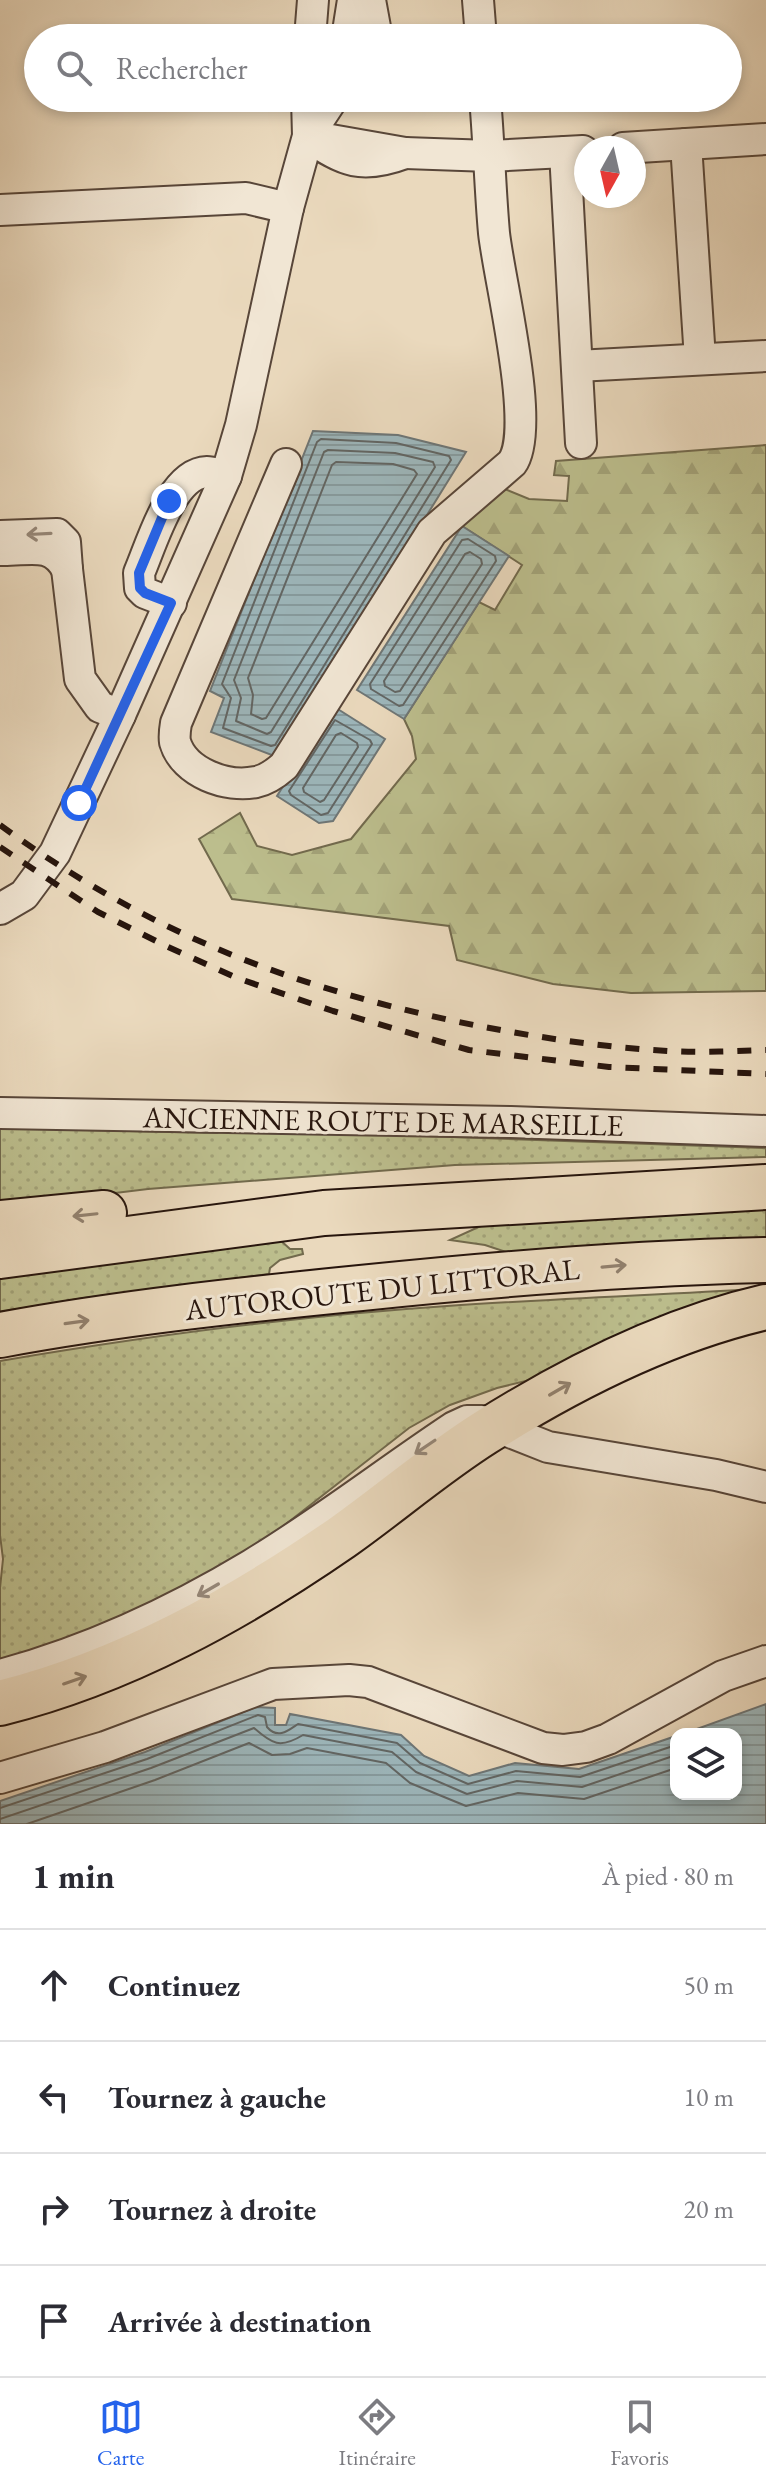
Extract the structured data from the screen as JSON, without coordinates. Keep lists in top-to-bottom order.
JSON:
{
  "streets": {
    "highway": ["AUTOROUTE DU LITTORAL"],
    "street": ["ANCIENNE ROUTE DE MARSEILLE"]
  },
  "north": "bottom",
  "page": {
    "search": "Rechercher",
    "heading": ["1 min", "À pied · 80 m"],
    "list": [
      ["Continuez", "50 m"],
      ["Tournez à gauche", "10 m"],
      ["Tournez à droite", "20 m"],
      "Arrivée à destination"
    ],
    "nav": ["Carte", "Itinéraire", "Favoris"]
  }
}
